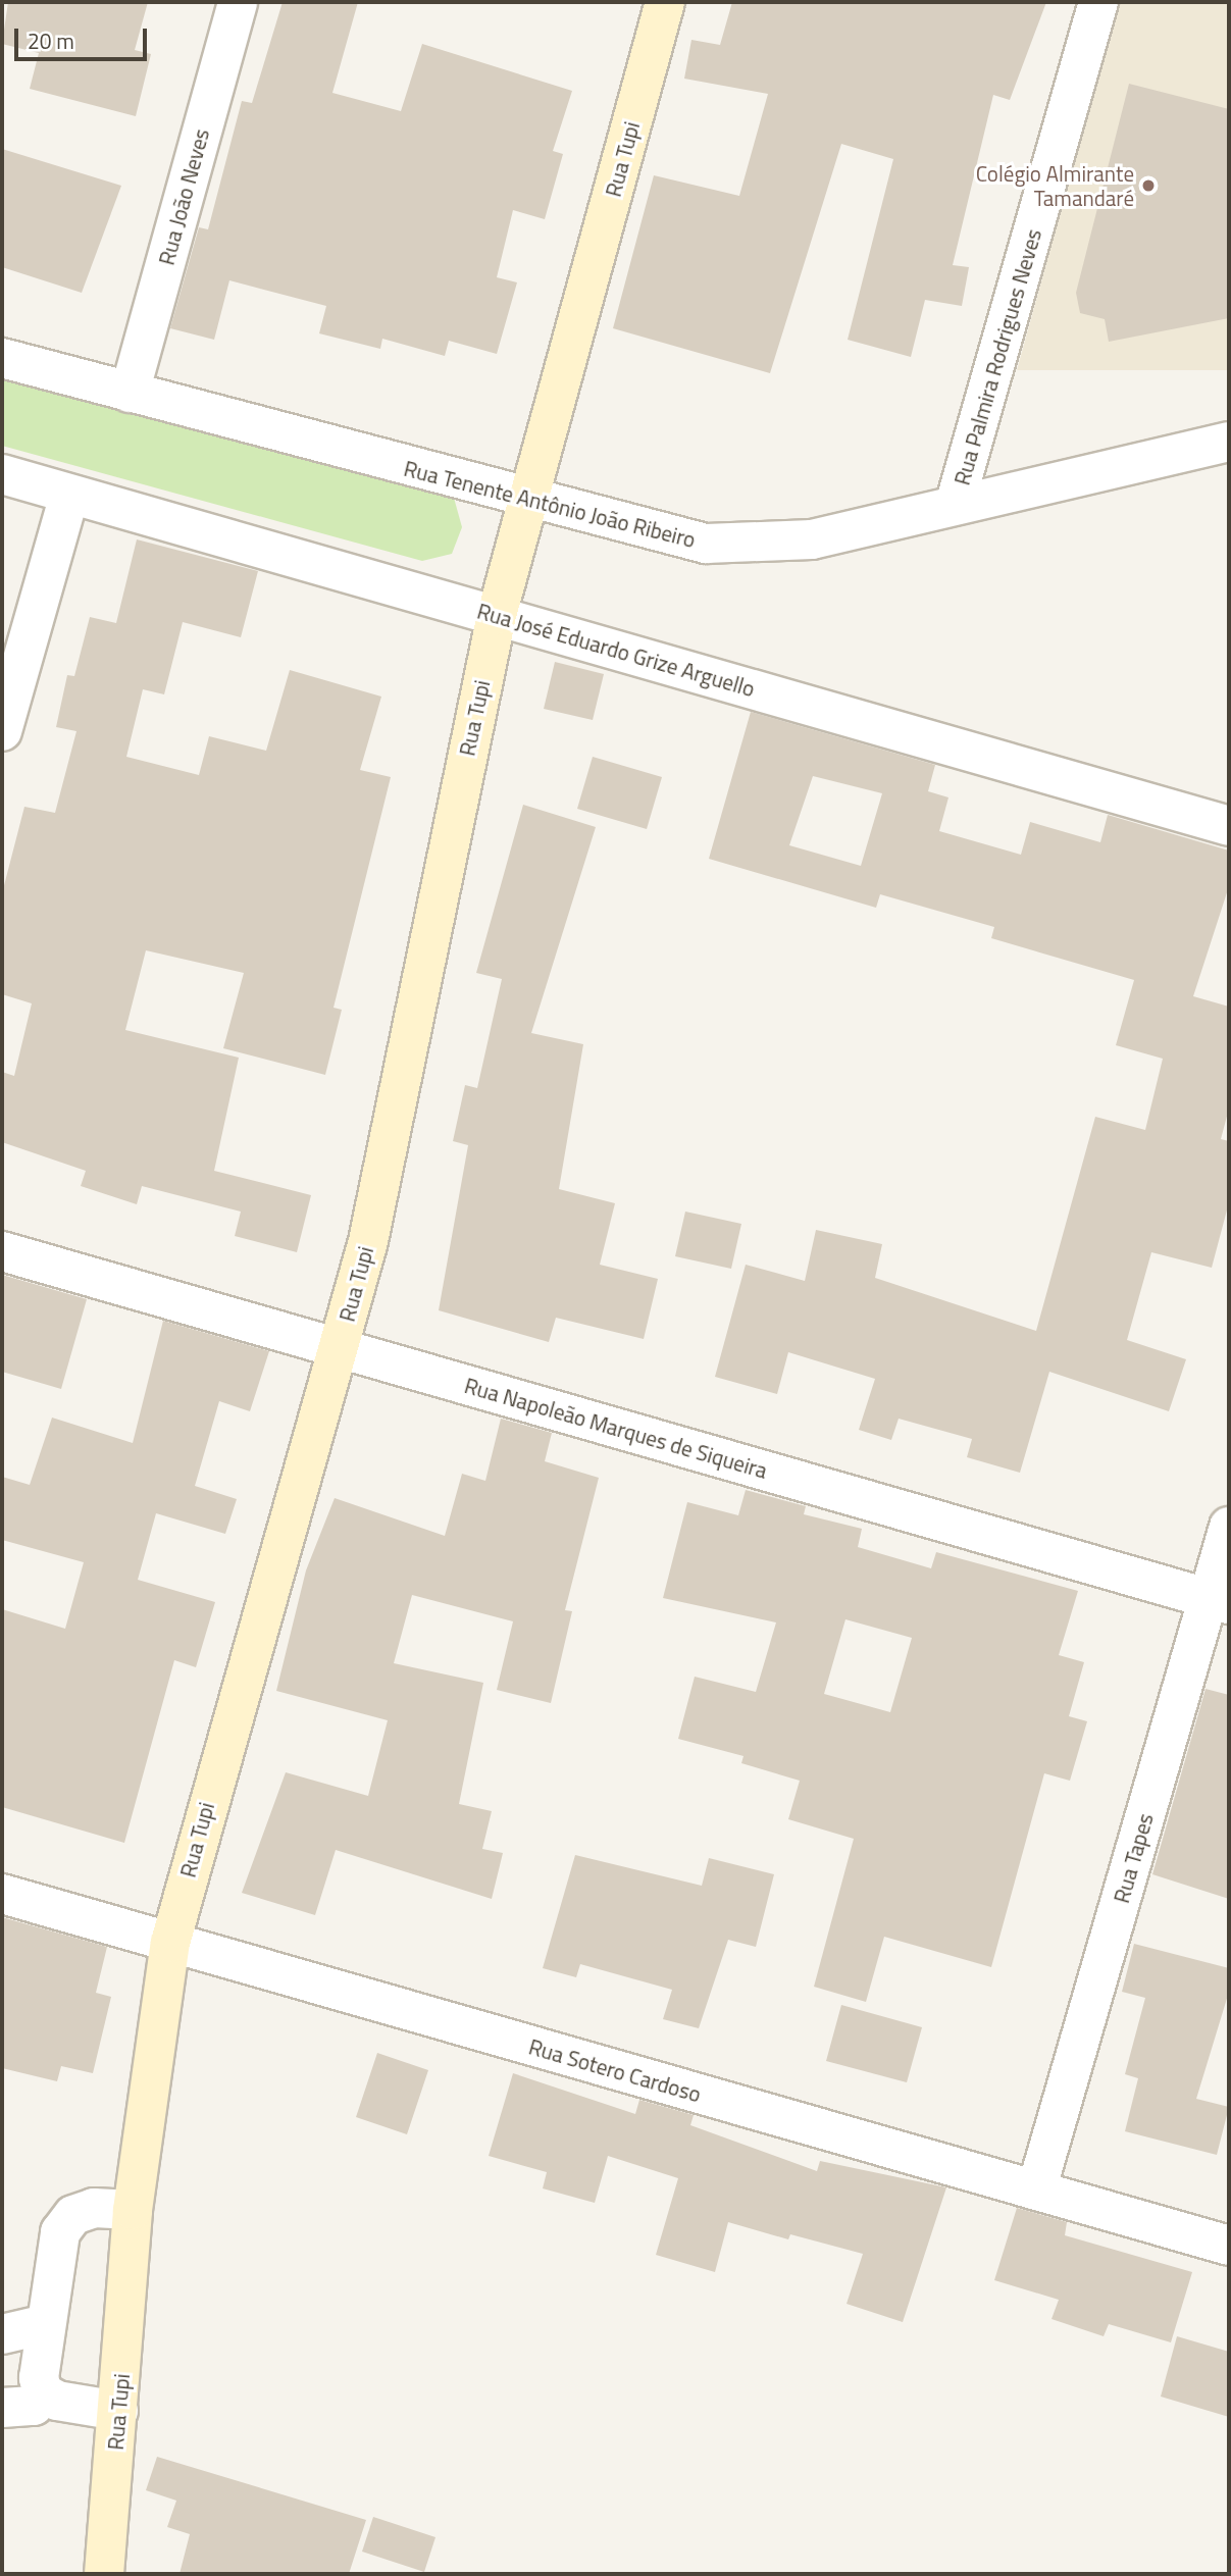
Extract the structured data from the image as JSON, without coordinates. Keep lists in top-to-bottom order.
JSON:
{
  "streets": {
    "street": [
      "Rua Tupi",
      "Rua João Neves",
      "Rua Palmira Rodrigues Neves",
      "Rua Tenente Antônio João Ribeiro",
      "Rua José Eduardo Grize Arguello",
      "Rua Napoleão Marques de Siqueira",
      "Rua Tapes",
      "Rua Sotero Cardoso"
    ]
  },
  "crossings": [
    ["Rua Tupi", "Rua Tenente Antônio João Ribeiro"],
    ["Rua Tupi", "Rua José Eduardo Grize Arguello"],
    ["Rua Tupi", "Rua Napoleão Marques de Siqueira"],
    ["Rua Tupi", "Rua Sotero Cardoso"],
    ["Rua João Neves", "Rua Tenente Antônio João Ribeiro"],
    ["Rua Palmira Rodrigues Neves", "Rua Tenente Antônio João Ribeiro"],
    ["Rua Napoleão Marques de Siqueira", "Rua Tapes"],
    ["Rua Tapes", "Rua Sotero Cardoso"]
  ],
  "places": ["Colégio Almirante Tamandaré"],
  "scale_bar": "20 m"
}
